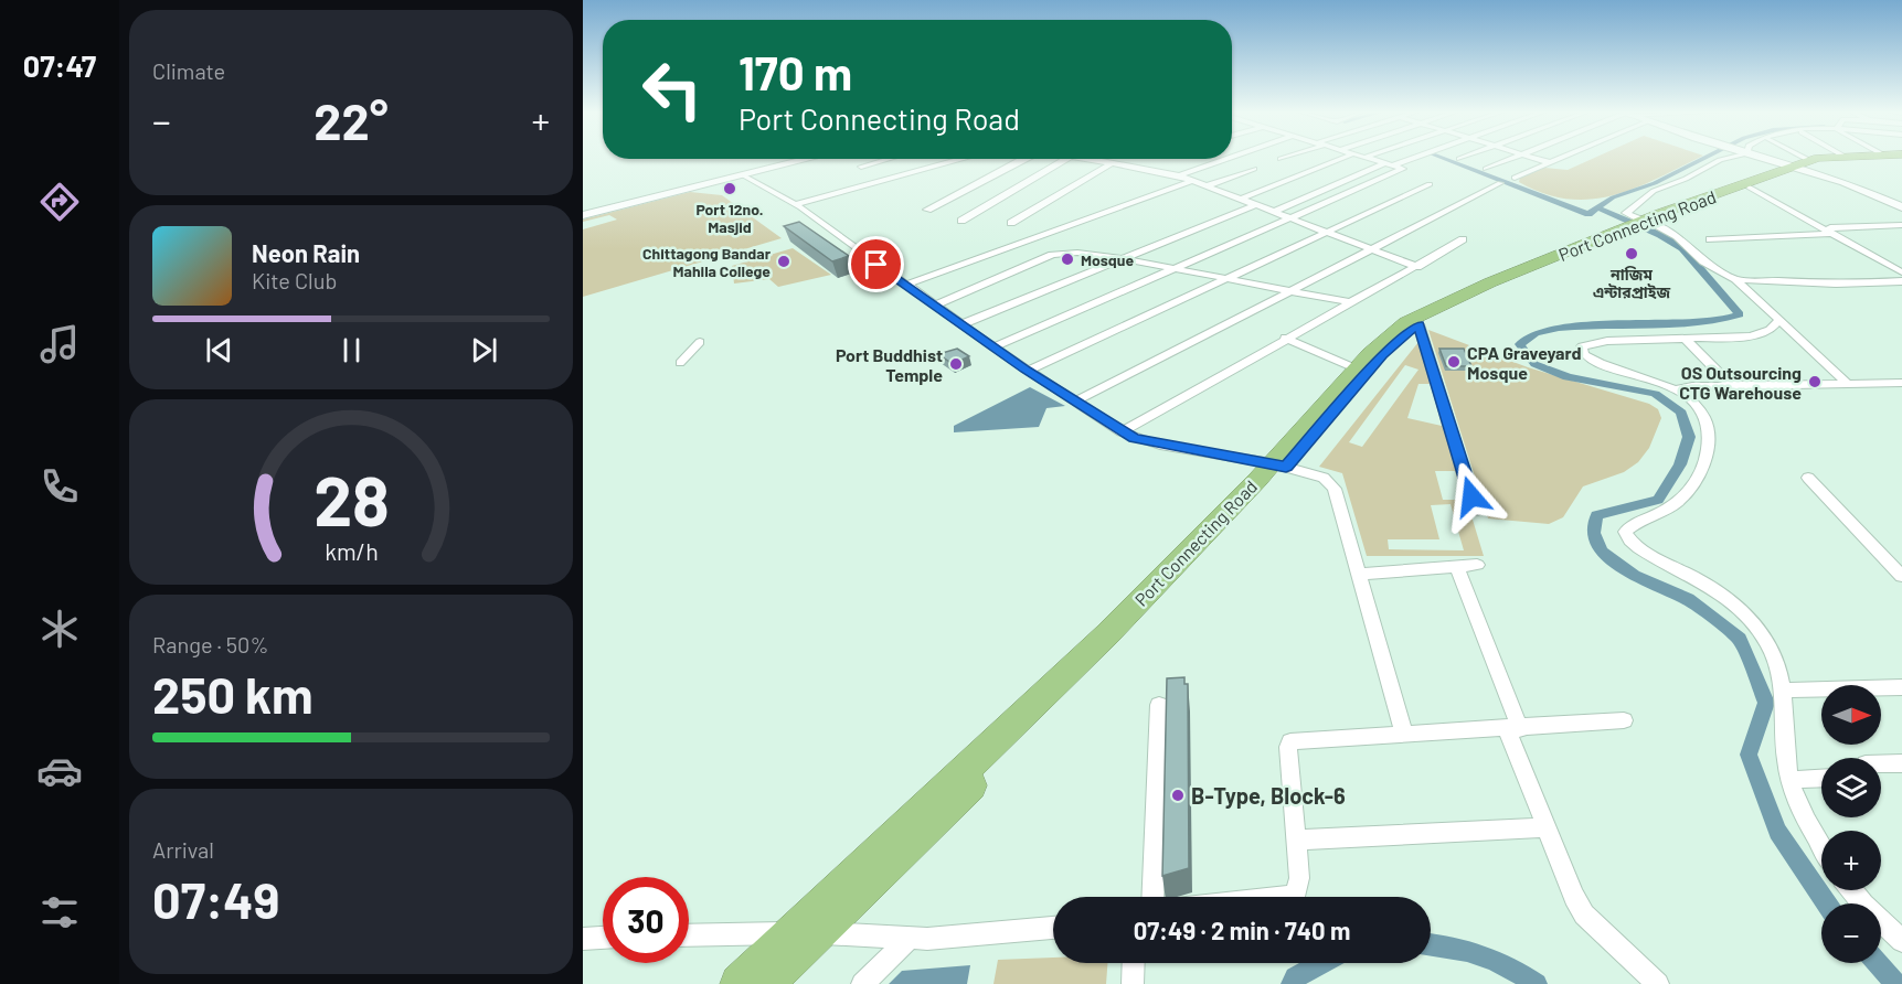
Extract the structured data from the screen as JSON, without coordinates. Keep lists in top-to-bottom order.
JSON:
{
  "streets": {
    "highway": ["Port Connecting Road"]
  },
  "places": [
    "Port 12no. Masjid",
    "নাজিম এন্টারপ্রাইজ",
    "Mosque",
    "Chittagong Bandar Mahila College",
    "CPA Graveyard Mosque",
    "Port Buddhist Temple",
    "OS Outsourcing CTG Warehouse",
    "B-Type, Block-6"
  ],
  "north": "right",
  "page": {
    "tabs": "07:47",
    "tile": [
      "Climate",
      ["Range · 50%", "250 km"],
      ["Arrival", "07:49"]
    ],
    "turn": ["170 m", "Port Connecting Road"],
    "heat": ["−", "22°", "+"],
    "song": ["Neon Rain", "Kite Club"],
    "map_buttons": ["+", "−"],
    "limit": "30",
    "trip": "07:49 · 2 min · 740 m",
    "gauge": ["28", "km/h"]
  }
}
